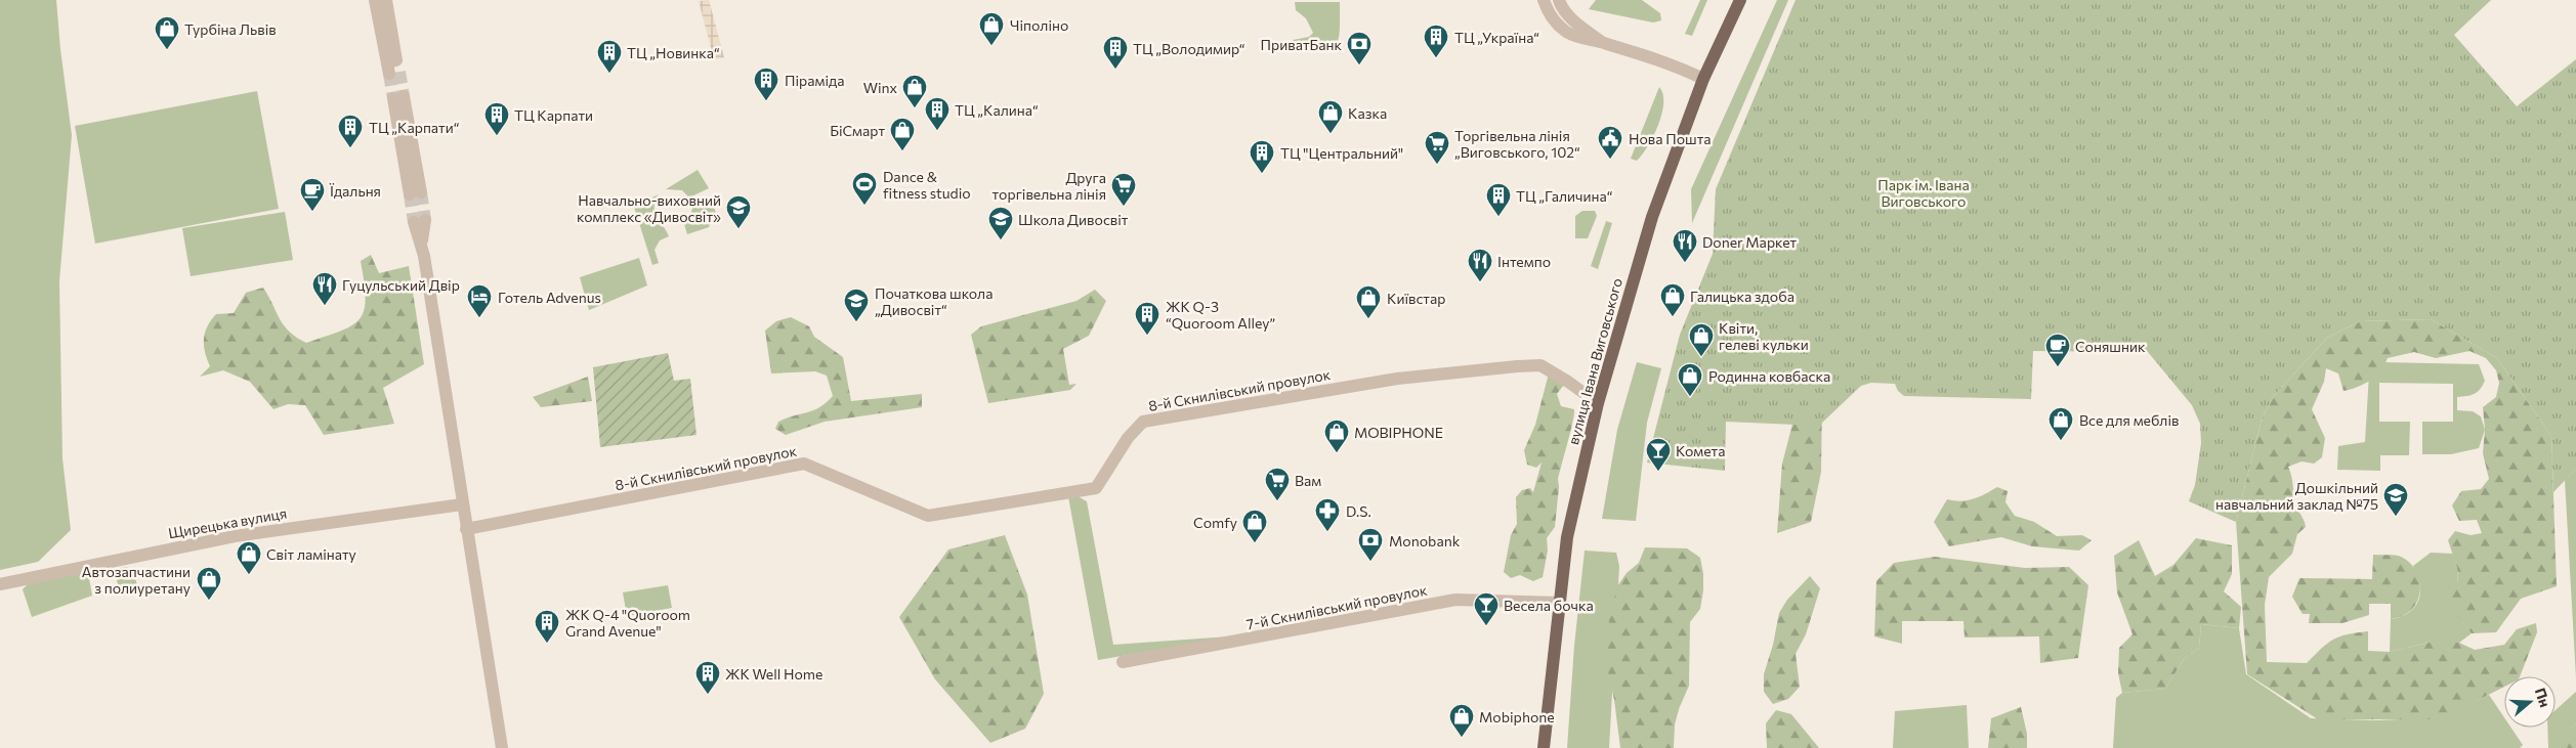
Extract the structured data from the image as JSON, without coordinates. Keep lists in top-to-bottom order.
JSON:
{
  "streets": {
    "main road": ["вулиця Івана Виговського"],
    "street": ["8-й Скнилівський провулок", "Щирецька вулиця", "7-й Скнилівський провулок"]
  },
  "crossings": [
    ["вулиця Івана Виговського", "8-й Скнилівський провулок"],
    ["вулиця Івана Виговського", "7-й Скнилівський провулок"]
  ],
  "parks": ["Парк ім. Івана Виговського"],
  "places": {
    "shop": [
      "Чіполіно",
      "Турбіна Львів",
      "Winx",
      "Казка",
      "БіСмарт",
      "Галицька здоба",
      "Київстар",
      "Квіти, гелеві кульки",
      "Родинна ковбаска",
      "Все для меблів",
      "MOBIPHONE",
      "Comfy",
      "Світ ламінату",
      "Автозапчастини з полиуретану",
      "Mobiphone"
    ],
    "building": [
      "ТЦ „Україна“",
      "ТЦ „Володимир“",
      "ТЦ „Новинка“",
      "Піраміда",
      "ТЦ „Калина“",
      "ТЦ Карпати",
      "ТЦ „Карпати“",
      "ТЦ \"Центральний\"",
      "ТЦ „Галичина“",
      "ЖК Q-3 “Quoroom Alley”",
      "ЖК Q-4 \"Quoroom Grand Avenue\"",
      "ЖК Well Home"
    ],
    "bank": ["ПриватБанк", "Monobank"],
    "public building": ["Нова Пошта"],
    "supermarket": ["Торгівельна лінія „Виговського, 102“", "Друга торгівельна лінія", "Вам"],
    "sports": ["Dance & fitness studio"],
    "cafe": ["Їдальня", "Соняшник"],
    "school or university": [
      "Навчально-виховний комплекс «Дивосвіт»",
      "Школа Дивосвіт",
      "Початкова школа „Дивосвіт“",
      "Дошкільний навчальний заклад №75"
    ],
    "restaurant": ["Doner Маркет", "Інтемпо", "Гуцульський Двір"],
    "hotel": ["Готель Advenus"],
    "bar": ["Комета", "Весела бочка"],
    "pharmacy": ["D.S."]
  },
  "north": "right"
}
